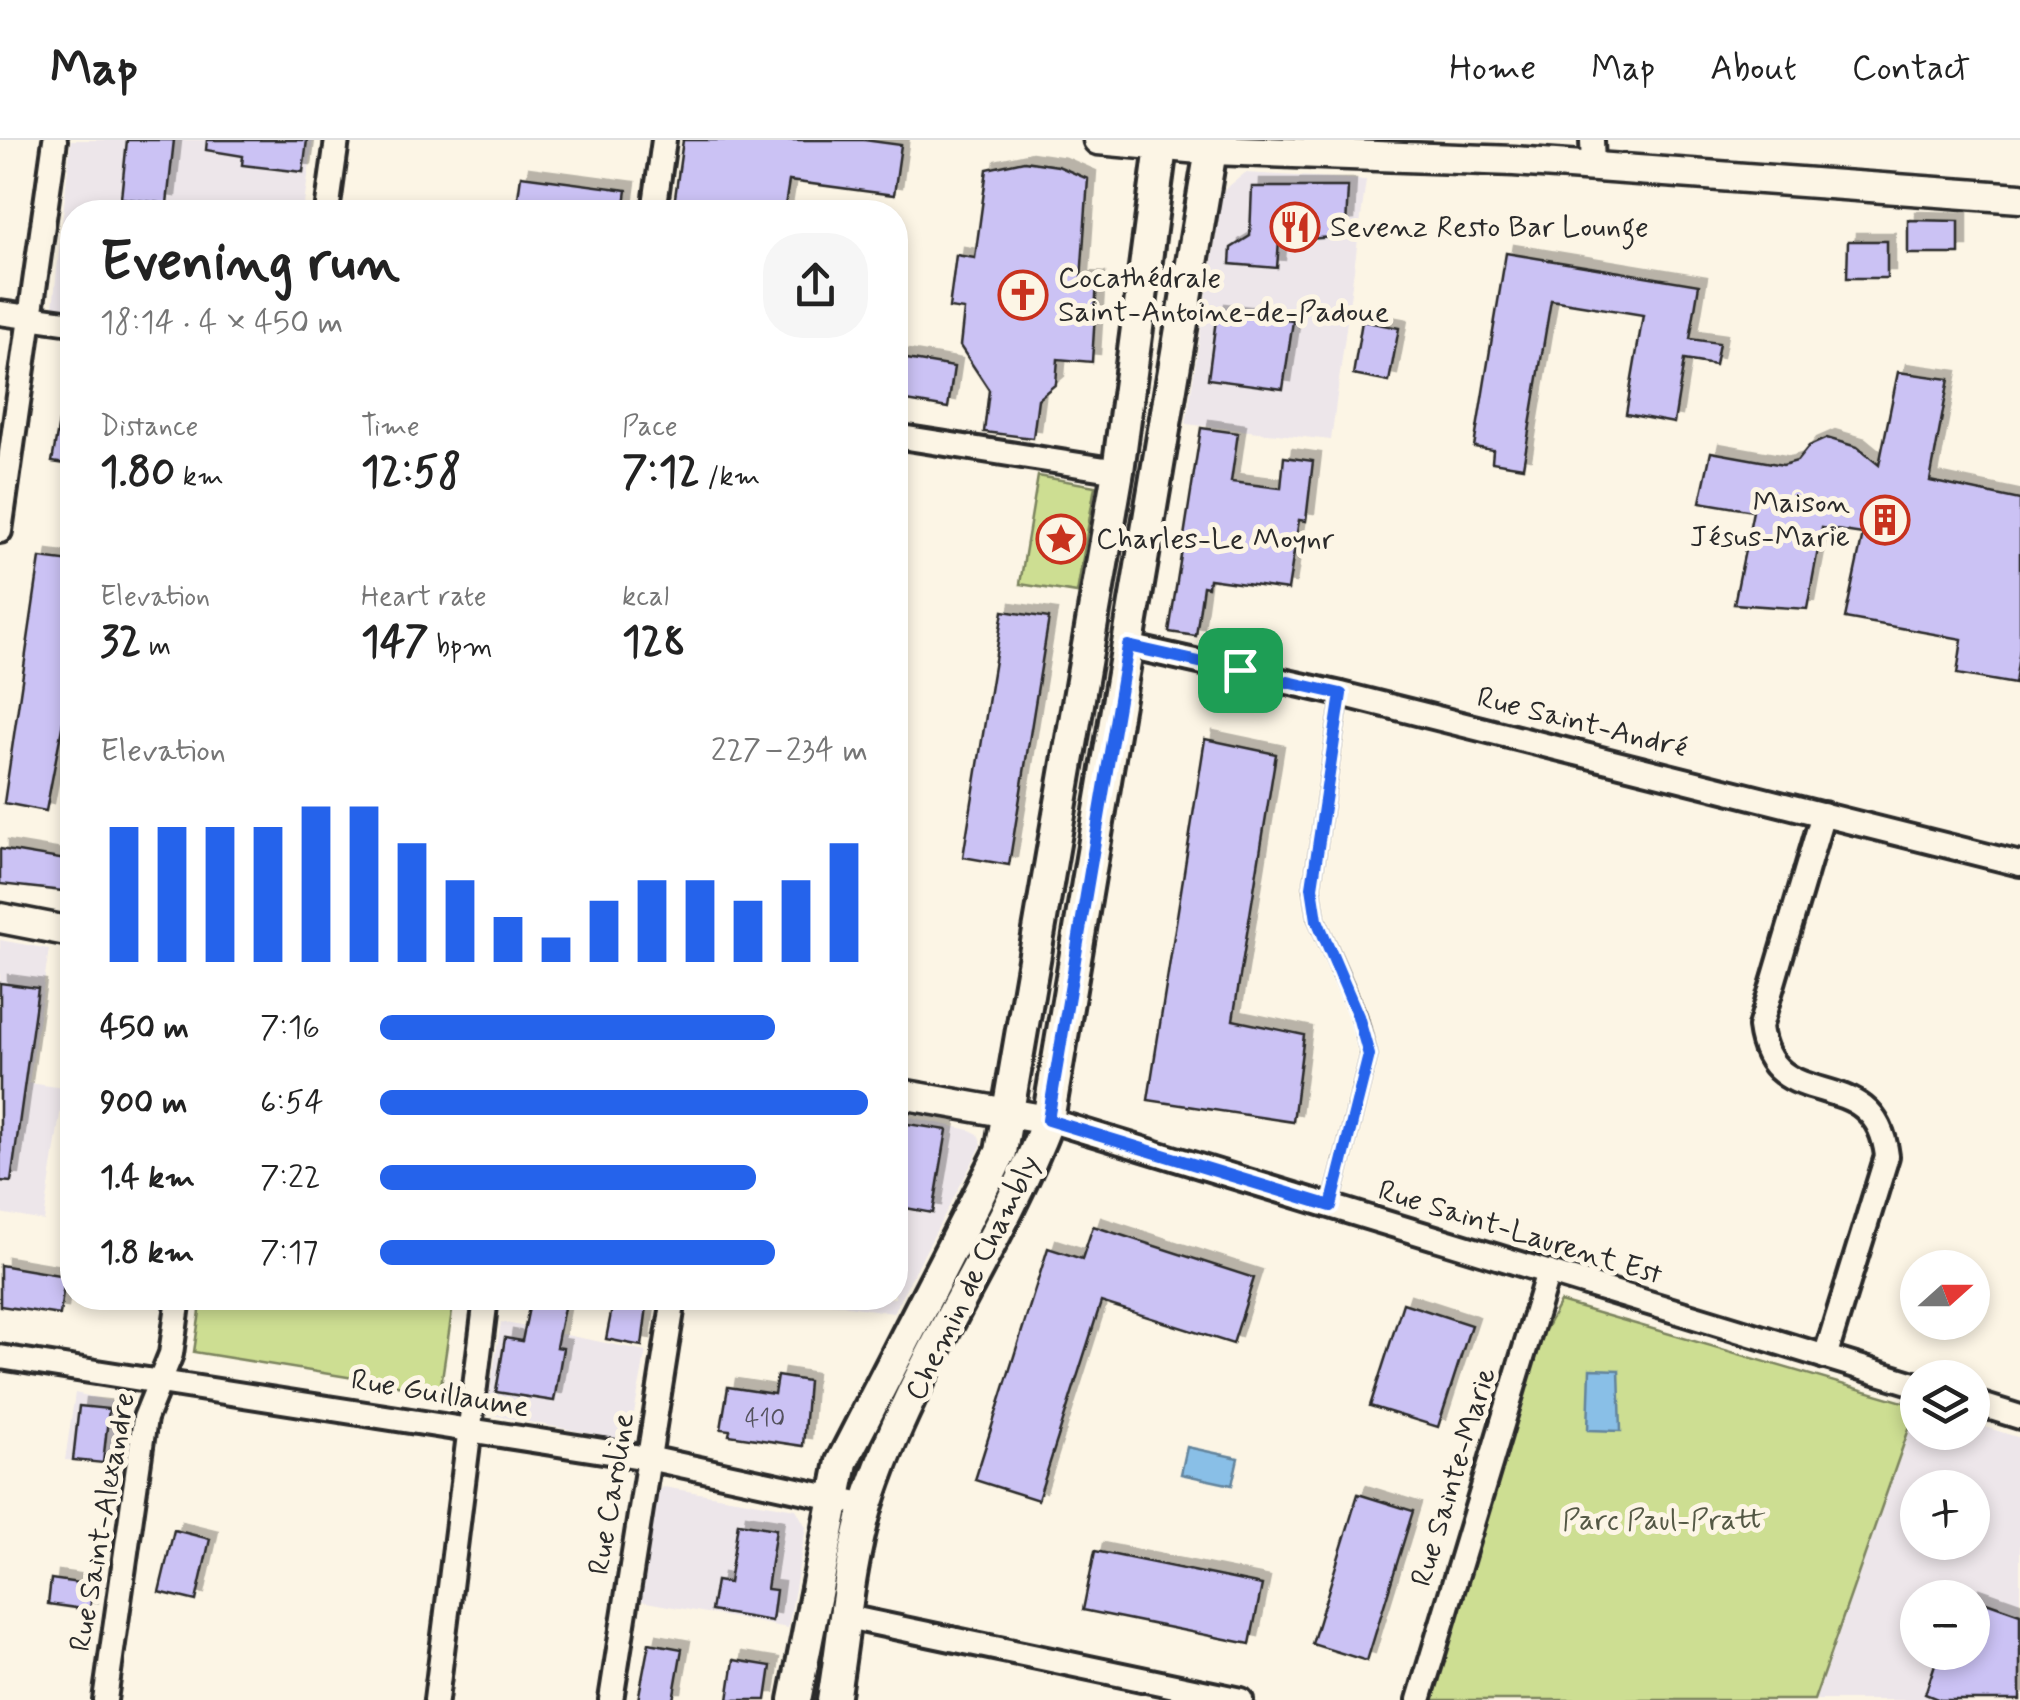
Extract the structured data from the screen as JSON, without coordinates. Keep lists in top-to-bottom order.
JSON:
{
  "streets": {
    "main road": ["Chemin de Chambly"],
    "street": [
      "Rue Saint-André",
      "Rue Saint-Laurent Est",
      "Rue Guillaume",
      "Rue Sainte-Marie",
      "Rue Caroline",
      "Rue Saint-Alexandre"
    ]
  },
  "crossings": [
    ["Rue Saint-André", "Chemin de Chambly"],
    ["Rue Saint-Laurent Est", "Chemin de Chambly"],
    ["Rue Saint-Laurent Est", "Rue Sainte-Marie"],
    ["Chemin de Chambly", "Rue Guillaume"],
    ["Rue Guillaume", "Rue Caroline"],
    ["Rue Guillaume", "Rue Saint-Alexandre"]
  ],
  "parks": ["Parc Paul-Pratt"],
  "places": {
    "restaurant": ["Sevenz Resto Bar Lounge"],
    "church": ["Cocathédrale Saint-Antoine-de-Padoue"],
    "building": ["Maison Jésus-Marie"],
    "place": ["Charles-Le Moynr"]
  },
  "house_numbers": ["410"],
  "north": "right",
  "page": {
    "header": "Map",
    "nav": [
      "Home",
      "Map",
      "About",
      "Contact"
    ],
    "heading": ["Evening run", "18:14 · 4 × 450 m"],
    "stats": [
      ["Distance", "1.80 km"],
      ["Time", "12:58"],
      ["Pace", "7:12 /km"],
      ["Elevation", "32 m"],
      ["Heart rate", "147 bpm"],
      ["kcal", "128"]
    ],
    "chart": ["Elevation", "227–234 m"],
    "list": [
      {
        "name": "450 m",
        "note": "7:16"
      },
      {
        "name": "900 m",
        "note": "6:54"
      },
      {
        "name": "1.4 km",
        "note": "7:22"
      },
      {
        "name": "1.8 km",
        "note": "7:17"
      }
    ],
    "map_buttons": ["+", "−"]
  }
}
